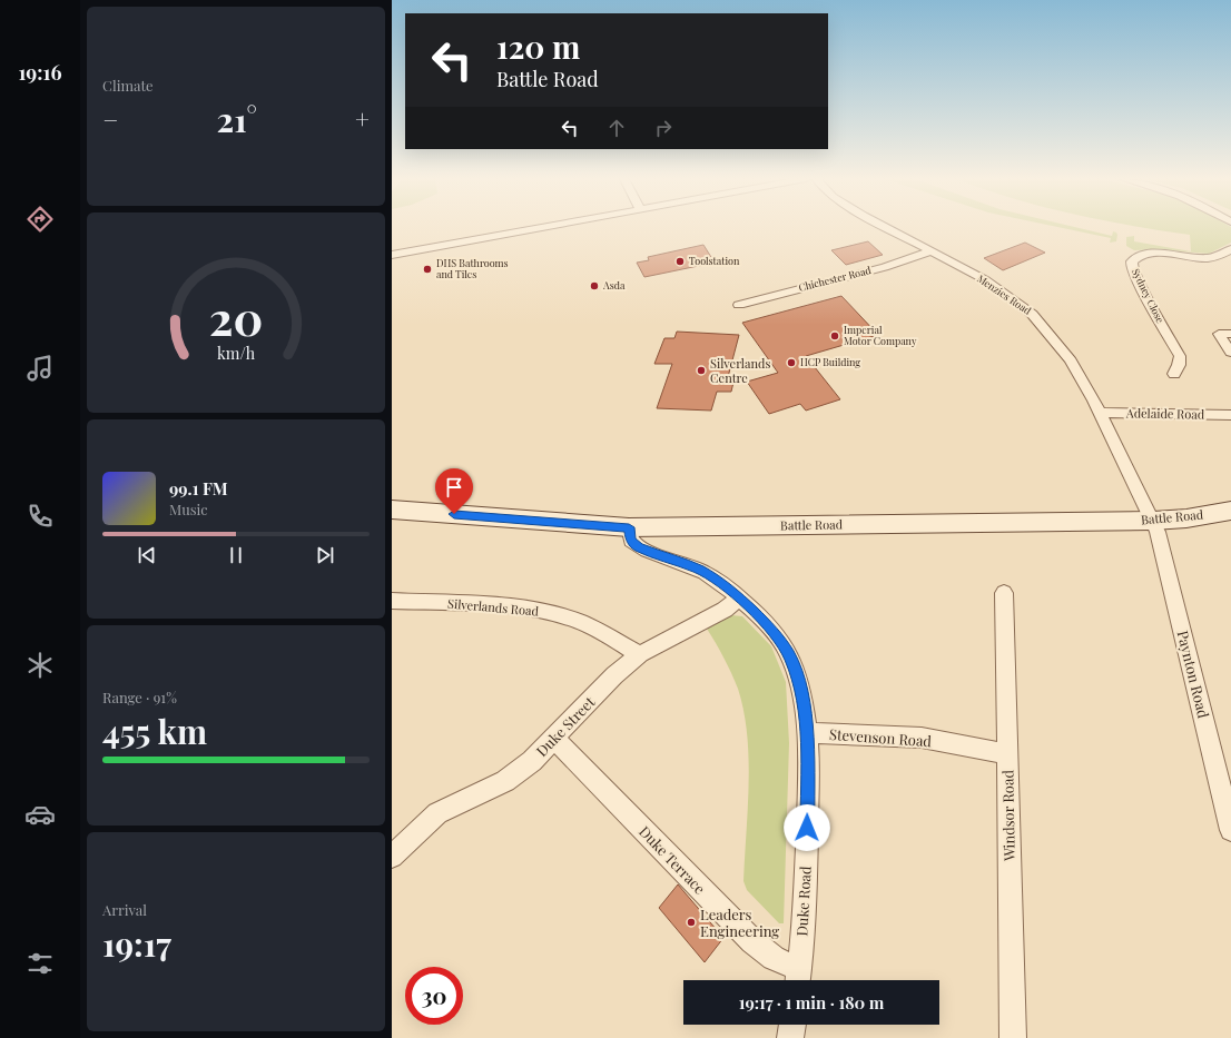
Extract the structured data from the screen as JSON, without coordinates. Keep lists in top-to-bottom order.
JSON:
{
  "streets": {
    "main road": ["Battle Road"],
    "street": [
      "Chichester Road",
      "Menzies Road",
      "Sydney Close",
      "Adelaide Road",
      "Silverlands Road",
      "Paynton Road",
      "Duke Street",
      "Stevenson Road",
      "Windsor Road",
      "Duke Terrace",
      "Duke Road"
    ]
  },
  "crossings": [
    ["Chichester Road", "Menzies Road"],
    ["Menzies Road", "Adelaide Road"],
    ["Menzies Road", "Battle Road"],
    ["Menzies Road", "Paynton Road"],
    ["Battle Road", "Paynton Road"],
    ["Battle Road", "Duke Road"],
    ["Silverlands Road", "Duke Street"],
    ["Duke Street", "Duke Terrace"],
    ["Duke Street", "Duke Road"],
    ["Stevenson Road", "Windsor Road"],
    ["Stevenson Road", "Duke Road"],
    ["Duke Terrace", "Duke Road"]
  ],
  "places": [
    "Toolstation",
    "DHS Bathrooms and Tiles",
    "Asda",
    "Imperial Motor Company",
    "HCP Building",
    "Silverlands Centre",
    "Leaders Engineering"
  ],
  "page": {
    "tabs": "19:16",
    "tile": [
      "Climate",
      ["Range · 91%", "455 km"],
      ["Arrival", "19:17"]
    ],
    "turn": ["120 m", "Battle Road"],
    "heat": ["−", "21°", "+"],
    "song": ["99.1 FM", "Music"],
    "limit": "30",
    "trip": "19:17 · 1 min · 180 m",
    "gauge": ["20", "km/h"]
  }
}
